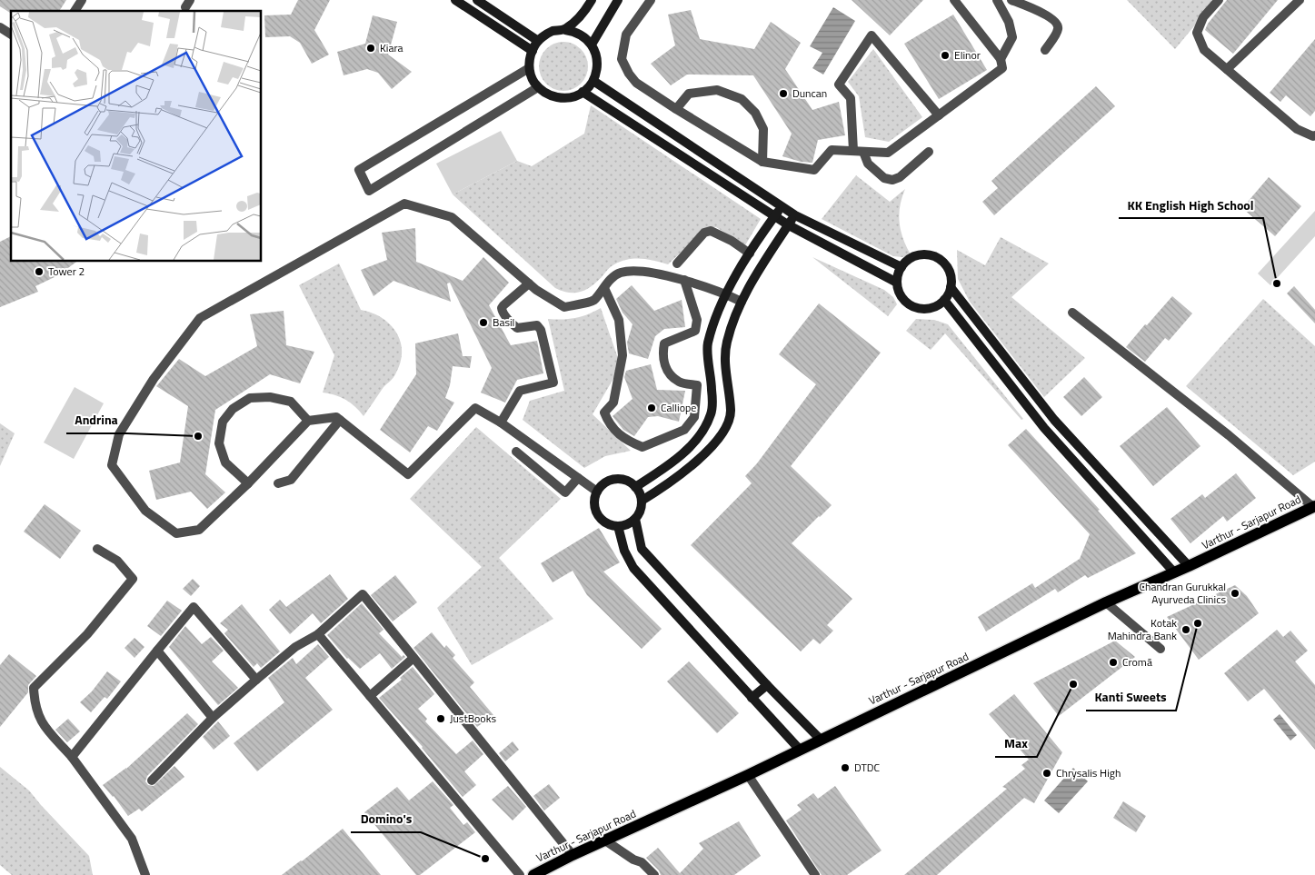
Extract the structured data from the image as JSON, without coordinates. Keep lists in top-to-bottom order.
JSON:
{
  "streets": {
    "main road": ["Varthur - Sarjapur Road"]
  },
  "places": [
    "Kiara",
    "Elinor",
    "Duncan",
    "Tower 2",
    "KK English High School",
    "Basil",
    "Calliope",
    "Andrina",
    "Chandran Gurukkal Ayurveda Clinics",
    "Kanti Sweets",
    "Kotak Mahindra Bank",
    "Cromā",
    "Max",
    "JustBooks",
    "DTDC",
    "Chrysalis High",
    "Domino's"
  ]
}
